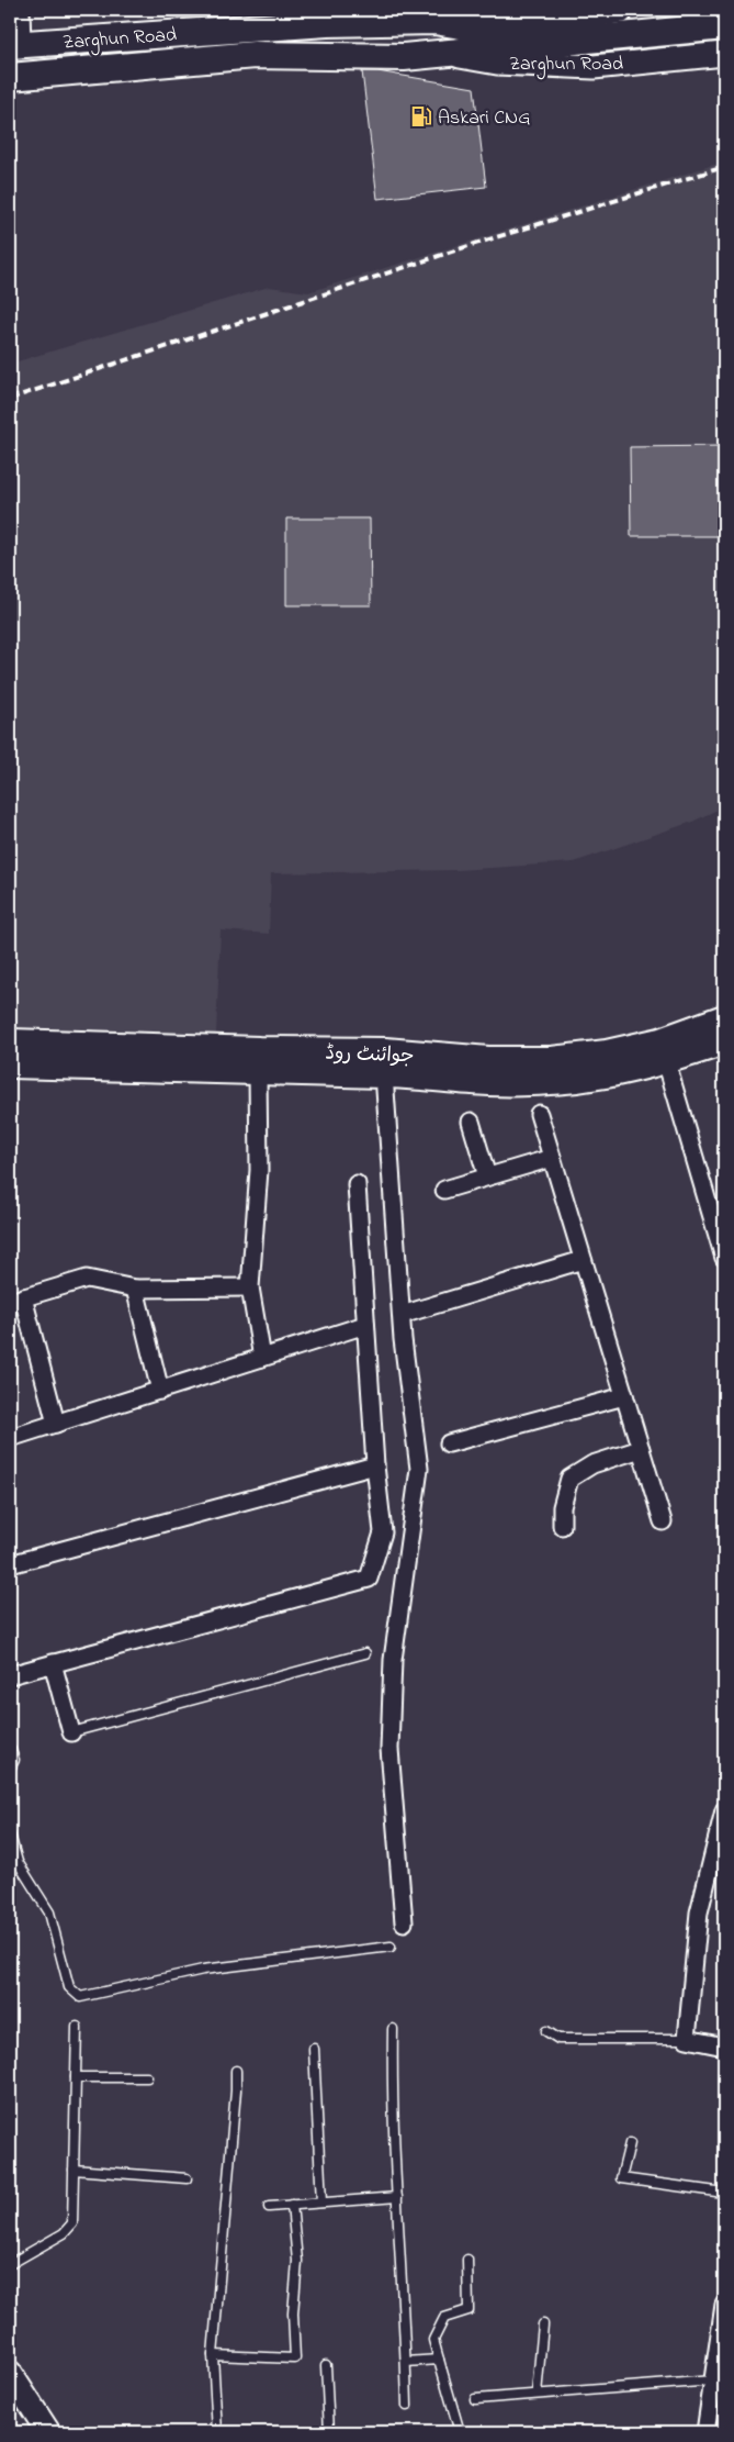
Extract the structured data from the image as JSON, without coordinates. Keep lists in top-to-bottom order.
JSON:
{
  "streets": {
    "main road": ["Zarghun Road", "جوائنٹ روڈ"]
  },
  "places": {
    "fuel station": ["Askari CNG"]
  }
}
